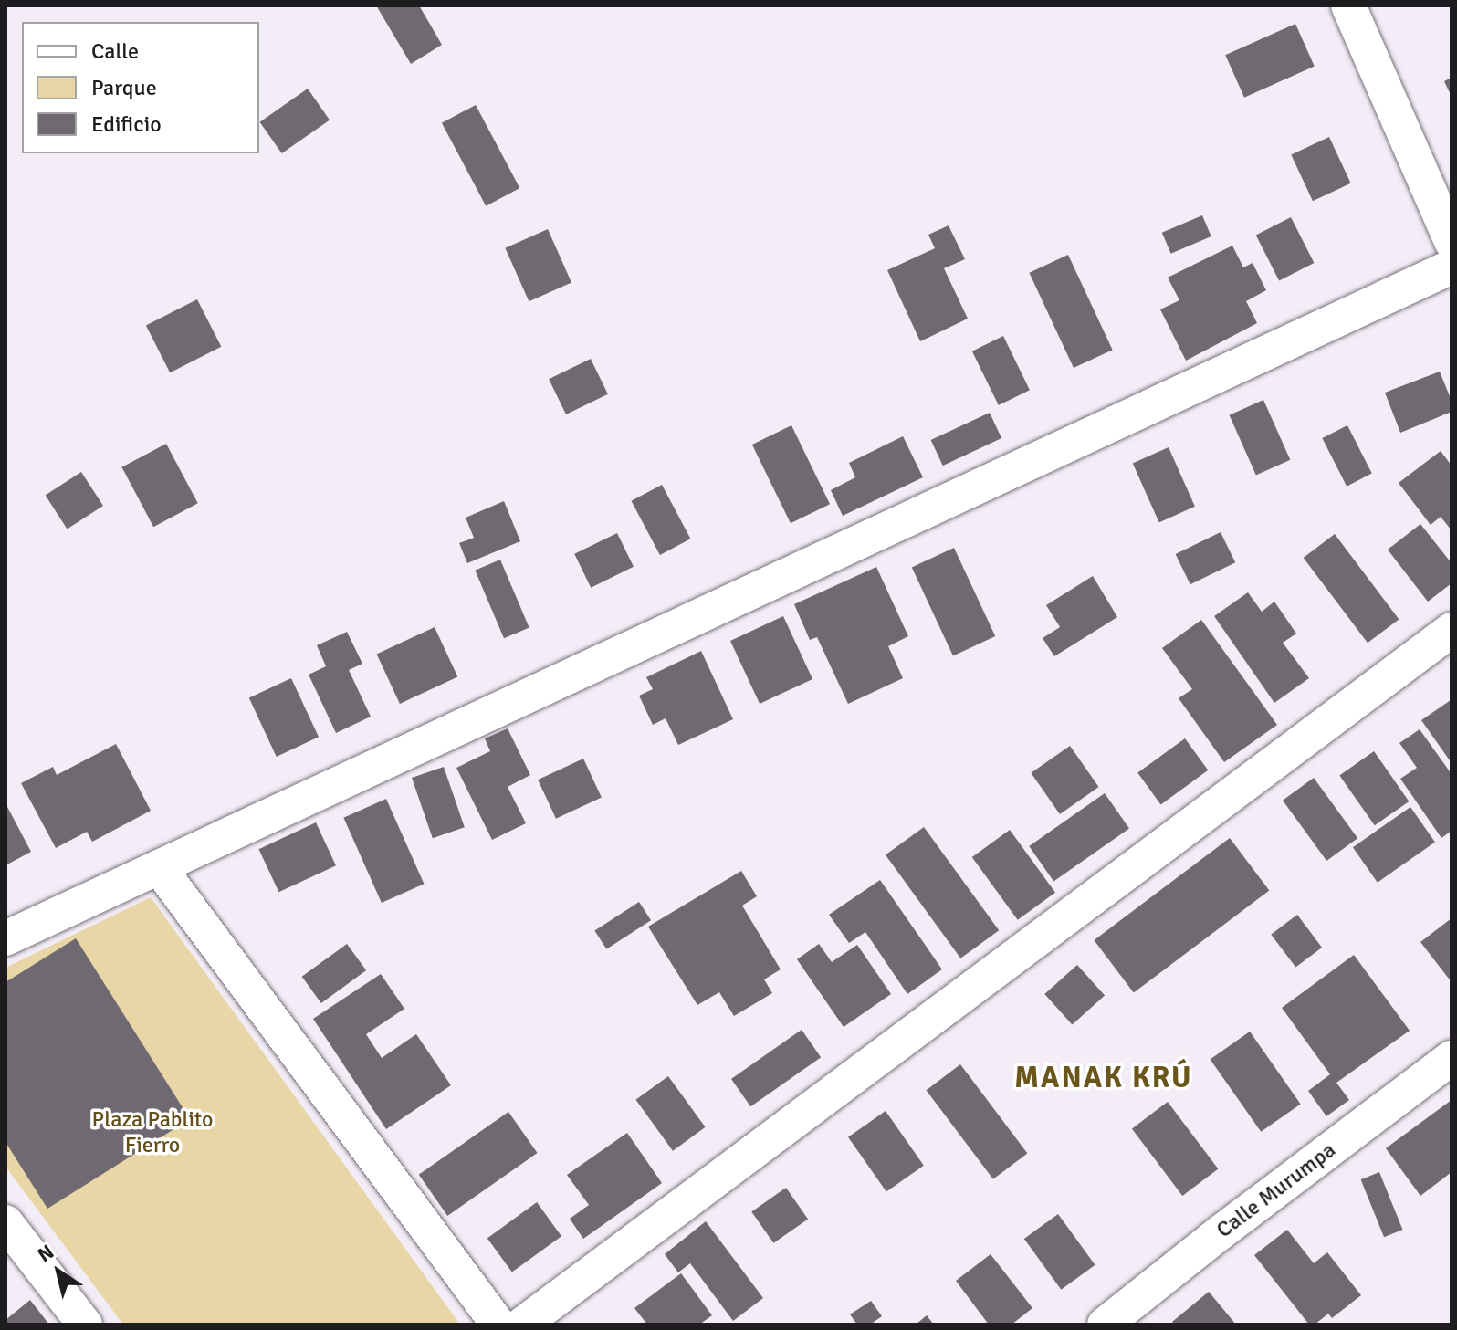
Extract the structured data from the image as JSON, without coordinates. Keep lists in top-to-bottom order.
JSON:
{
  "streets": {
    "street": ["Calle Murumpa"]
  },
  "districts": ["MANAK KRÚ"],
  "parks": ["Plaza Pablito Fierro"],
  "legend": ["Calle", "Parque", "Edificio"],
  "north": "top left"
}
